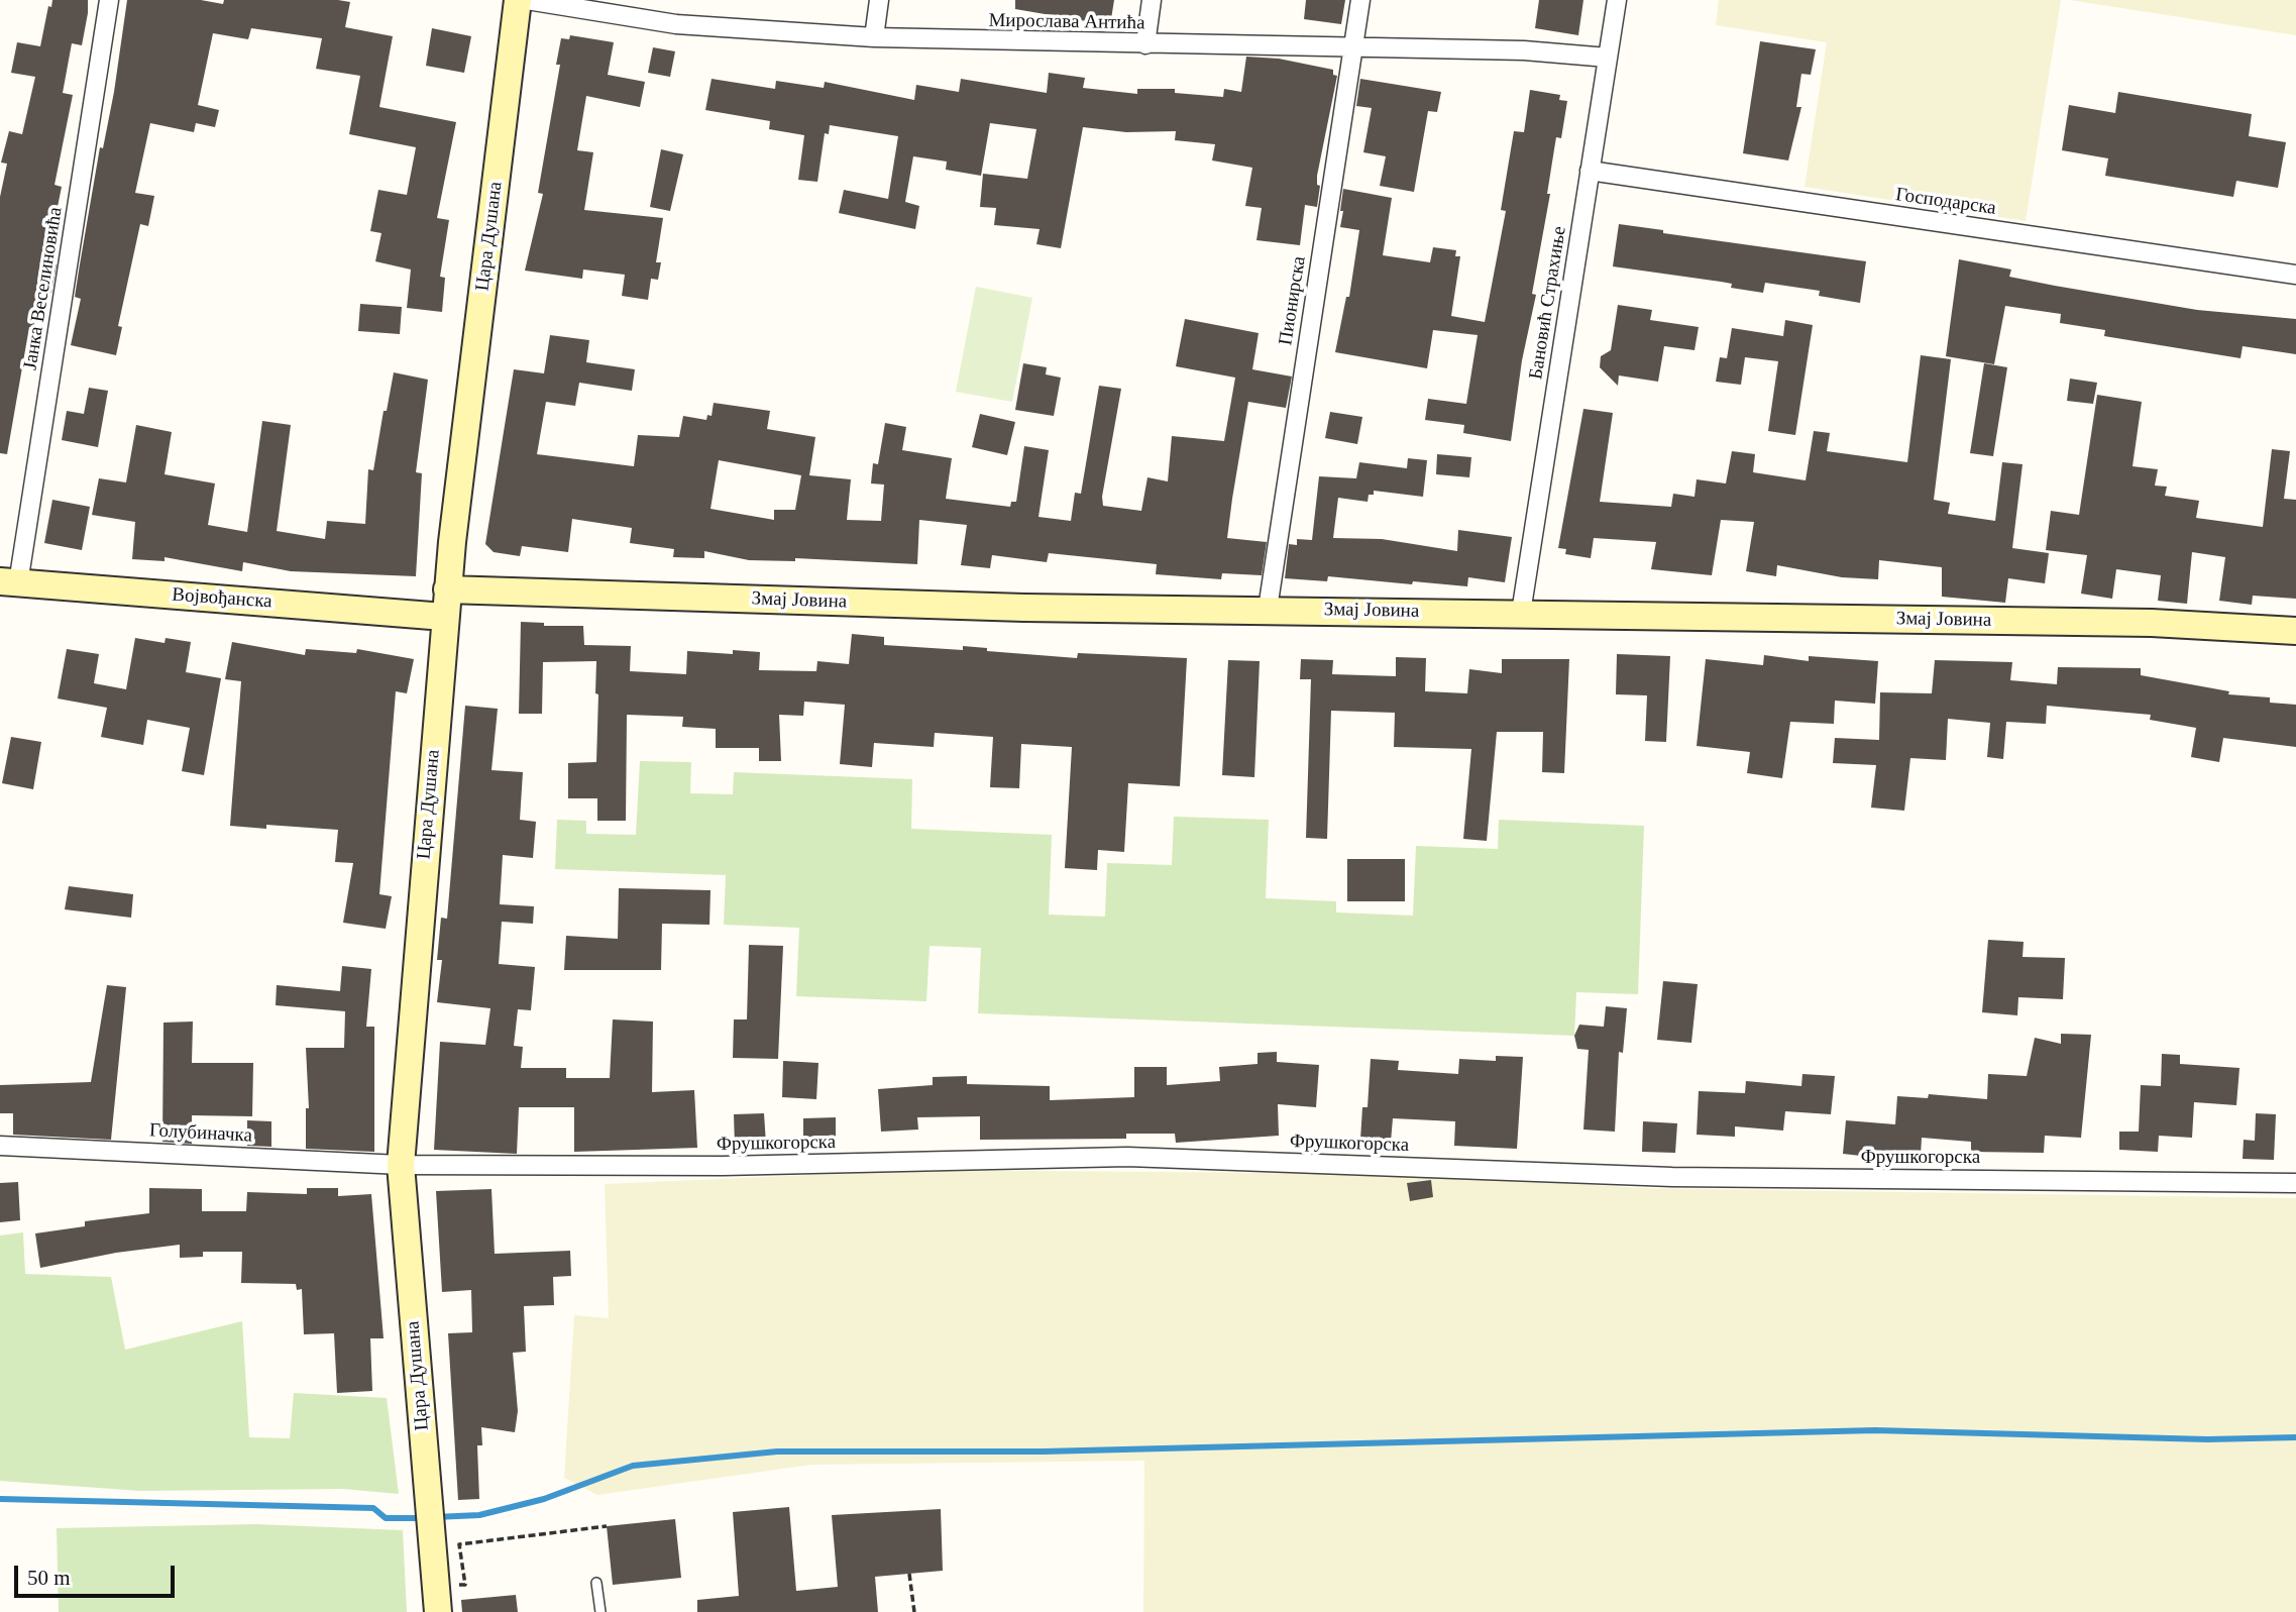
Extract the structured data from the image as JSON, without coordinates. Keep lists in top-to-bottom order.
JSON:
{
  "streets": {
    "street": [
      "Мирослава Антића",
      "Господарска",
      "Цара Душана",
      "Јанка Веселиновића",
      "Пионирска",
      "Бановић Страхиње",
      "Војвођанска",
      "Змај Јовина",
      "Голубиначка",
      "Фрушкогорска"
    ]
  },
  "crossings": [
    ["Мирослава Антића", "Пионирска"],
    ["Мирослава Антића", "Бановић Страхиње"],
    ["Господарска", "Бановић Страхиње"],
    ["Цара Душана", "Војвођанска"],
    ["Цара Душана", "Змај Јовина"],
    ["Цара Душана", "Голубиначка"],
    ["Цара Душана", "Фрушкогорска"],
    ["Јанка Веселиновића", "Војвођанска"],
    ["Пионирска", "Змај Јовина"],
    ["Бановић Страхиње", "Змај Јовина"],
    ["Голубиначка", "Фрушкогорска"]
  ],
  "scale_bar": "50 m"
}
